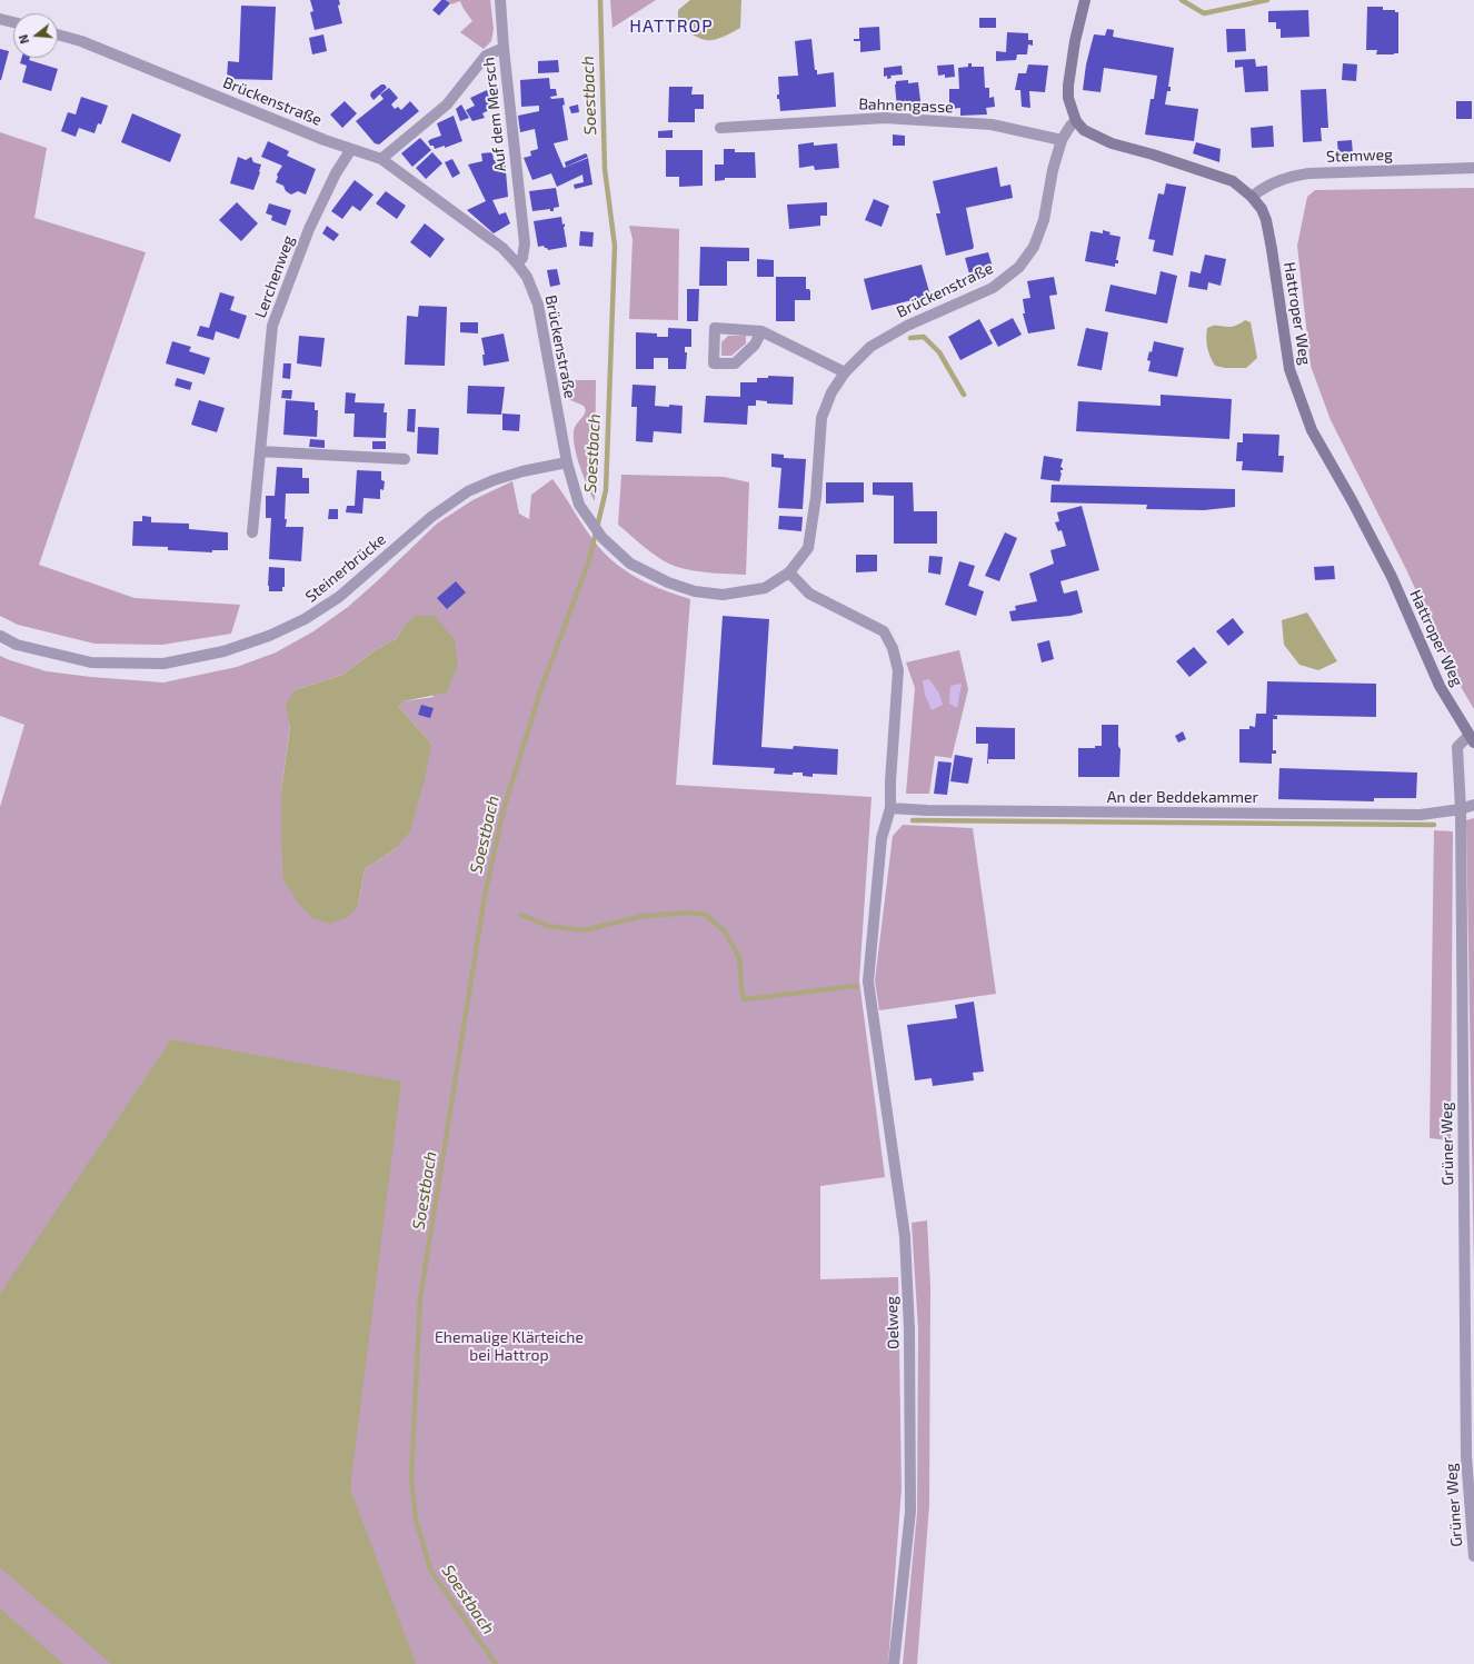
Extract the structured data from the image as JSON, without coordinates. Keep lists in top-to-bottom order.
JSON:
{
  "streets": {
    "main road": ["Hattroper Weg"],
    "street": [
      "Brückenstraße",
      "Bahnengasse",
      "Auf dem Mersch",
      "Stemweg",
      "Lerchenweg",
      "Steinerbrücke",
      "An der Beddekammer",
      "Grüner Weg",
      "Oelweg"
    ]
  },
  "crossings": [
    ["Brückenstraße", "Bahnengasse"],
    ["Brückenstraße", "Auf dem Mersch"],
    ["Brückenstraße", "Lerchenweg"],
    ["Brückenstraße", "Hattroper Weg"],
    ["Brückenstraße", "Steinerbrücke"],
    ["Stemweg", "Hattroper Weg"],
    ["Hattroper Weg", "Grüner Weg"],
    ["An der Beddekammer", "Grüner Weg"],
    ["An der Beddekammer", "Oelweg"]
  ],
  "districts": ["HATTROP"],
  "water": ["Soestbach"],
  "parks": ["Ehemalige Klärteiche bei Hattrop"],
  "north": "left"
}
